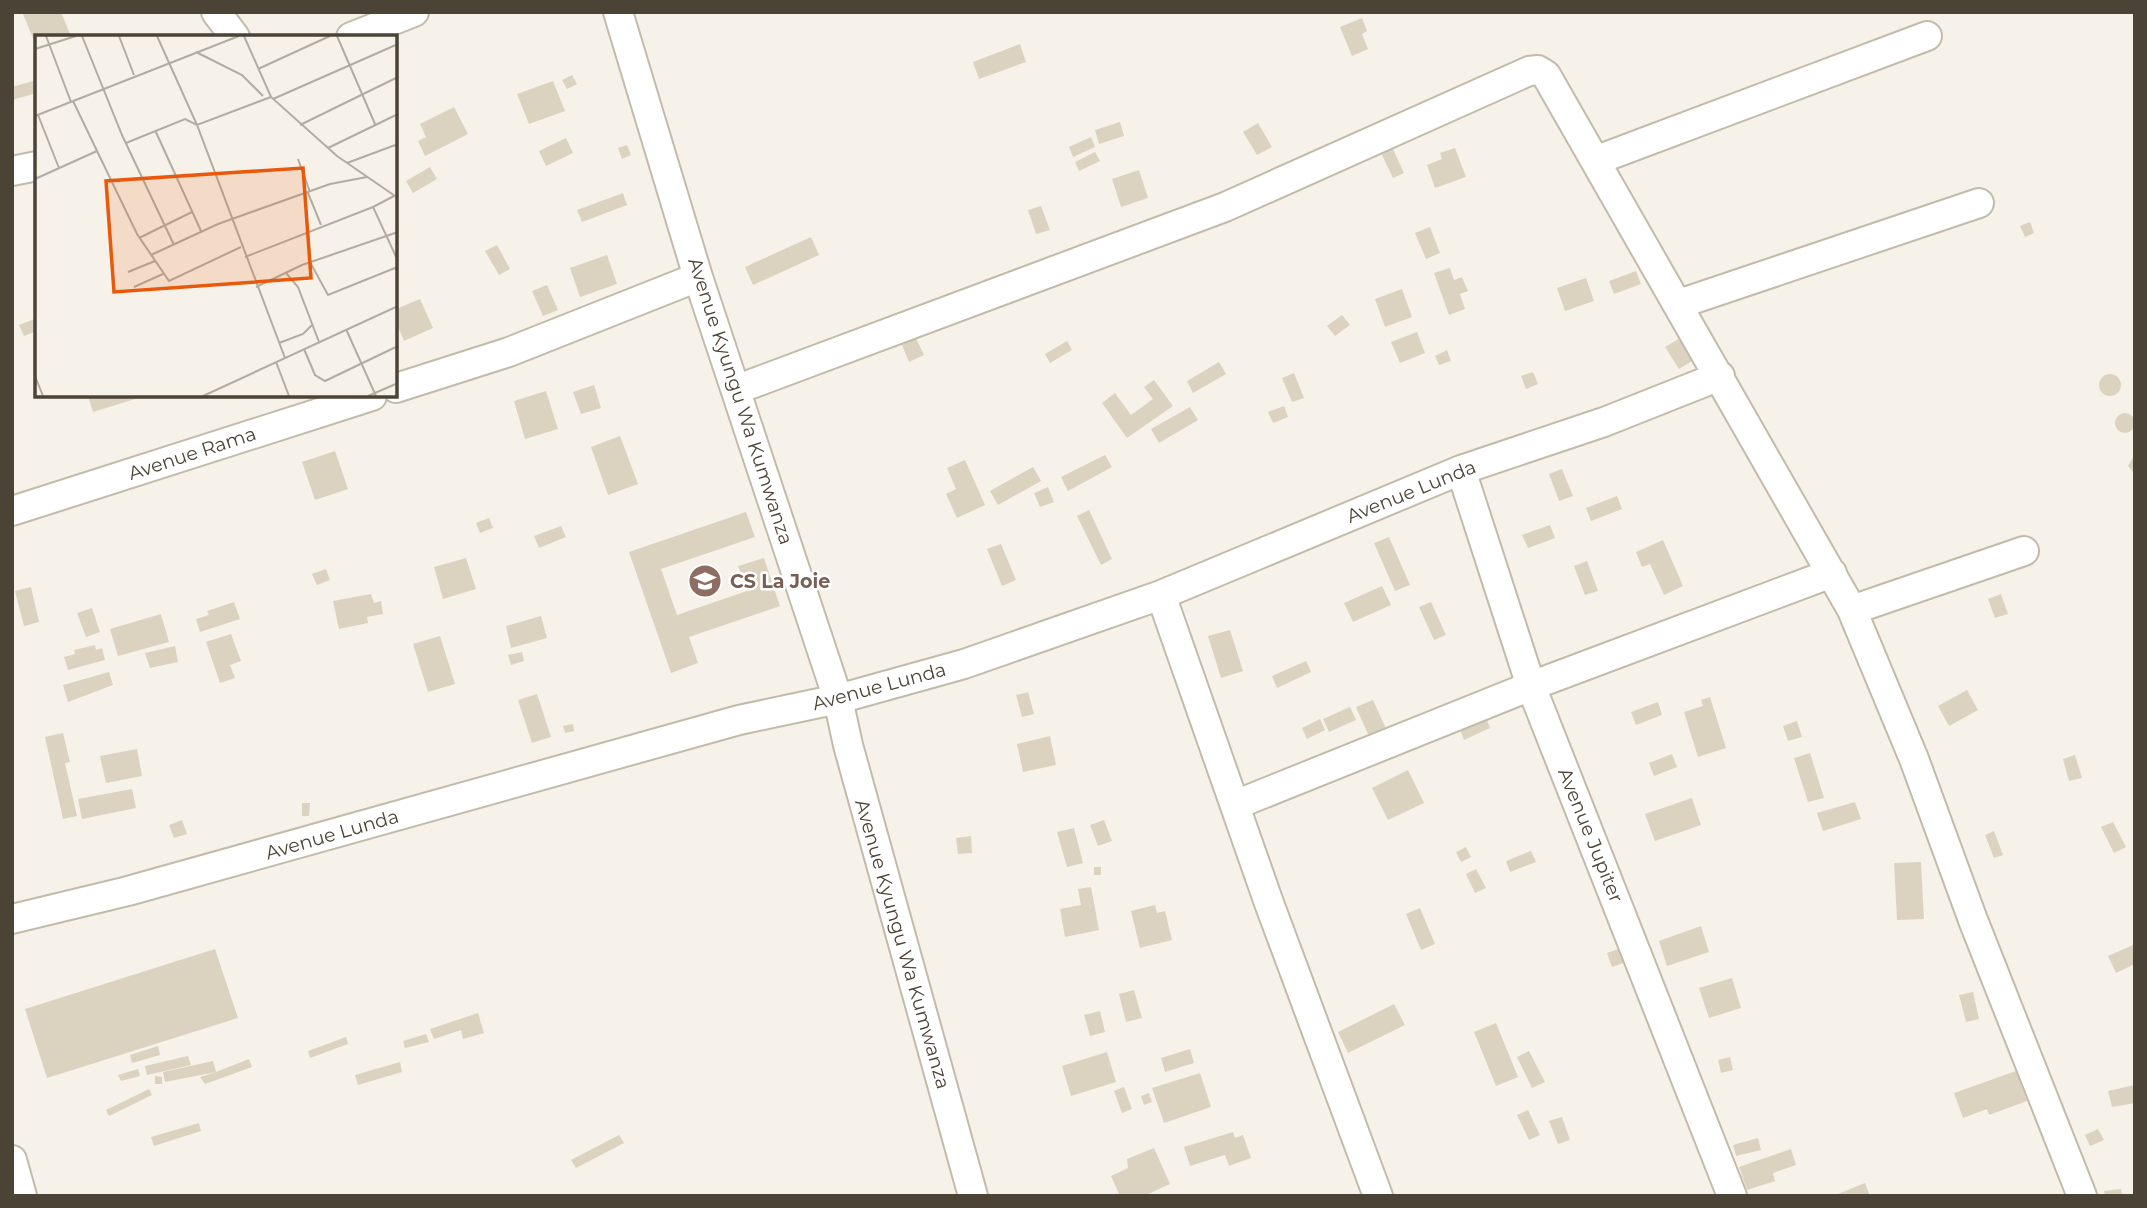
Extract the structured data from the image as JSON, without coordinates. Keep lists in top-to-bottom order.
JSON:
{
  "streets": {
    "street": [
      "Avenue Kyungu Wa Kumwanza",
      "Avenue Rama",
      "Avenue Lunda",
      "Avenue Jupiter"
    ]
  },
  "crossings": [
    ["Avenue Kyungu Wa Kumwanza", "Avenue Lunda"],
    ["Avenue Lunda", "Avenue Jupiter"]
  ],
  "places": {
    "school or university": ["CS La Joie"]
  }
}
